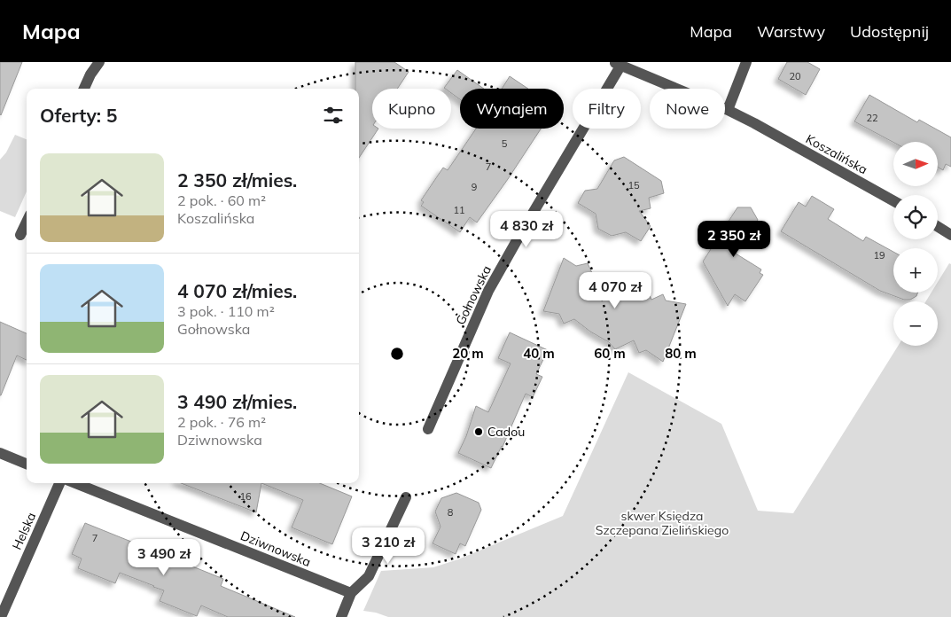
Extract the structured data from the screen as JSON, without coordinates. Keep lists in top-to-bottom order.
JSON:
{
  "streets": {
    "street": [
      "Koszalińska",
      "Gołnowska",
      "Helska",
      "Dziwnowska"
    ]
  },
  "crossings": [
    ["Koszalińska", "Gołnowska"]
  ],
  "parks": ["skwer Księdza Szczepana Zielińskiego"],
  "places": ["Cadou"],
  "house_numbers": [
    "20",
    "22",
    "5",
    "7",
    "15",
    "9",
    "11",
    "19",
    "16",
    "8",
    "7"
  ],
  "north": "right",
  "page": {
    "header": "Mapa",
    "nav": ["Mapa", "Warstwy", "Udostępnij"],
    "chip": [
      "Kupno",
      "Wynajem",
      "Filtry",
      "Nowe"
    ],
    "heading": "Oferty: 5",
    "map_buttons": ["+", "−"],
    "list": [
      {
        "name": "2 350 zł/mies.",
        "note": "2 pok. · 60 m² · Koszalińska"
      },
      {
        "name": "4 070 zł/mies.",
        "note": "3 pok. · 110 m² · Gołnowska"
      },
      {
        "name": "3 490 zł/mies.",
        "note": "2 pok. · 76 m² · Dziwnowska"
      }
    ],
    "price": [
      "4 830 zł",
      "2 350 zł",
      "4 070 zł",
      "3 210 zł",
      "3 490 zł"
    ]
  },
  "rings": [
    "20 m",
    "40 m",
    "60 m",
    "80 m"
  ]
}
